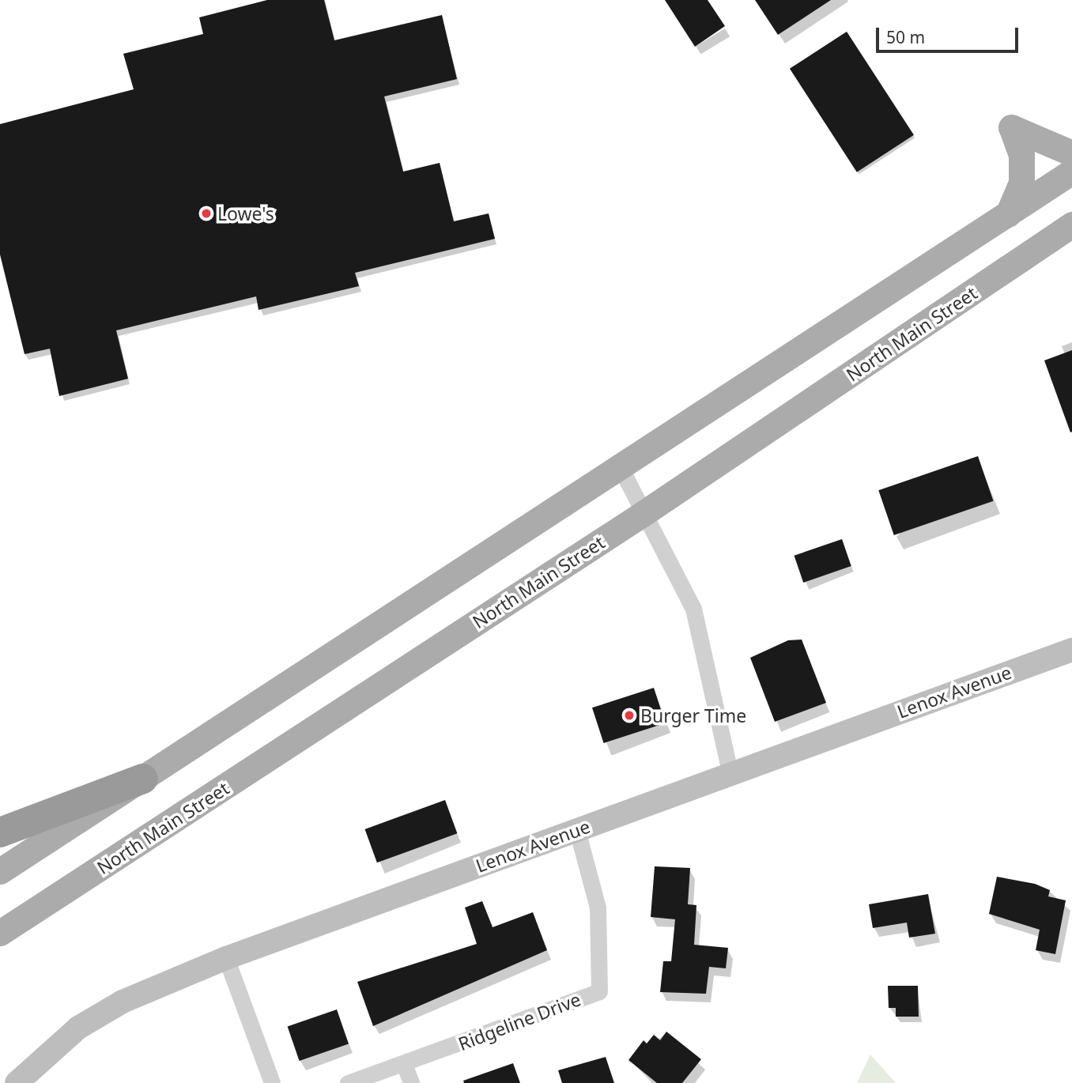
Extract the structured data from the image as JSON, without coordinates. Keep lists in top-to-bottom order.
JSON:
{
  "streets": {
    "main road": ["North Main Street"],
    "street": ["Lenox Avenue", "Ridgeline Drive"]
  },
  "crossings": [
    ["Lenox Avenue", "Ridgeline Drive"]
  ],
  "places": ["Lowe's", "Burger Time"],
  "scale_bar": "50 m"
}
